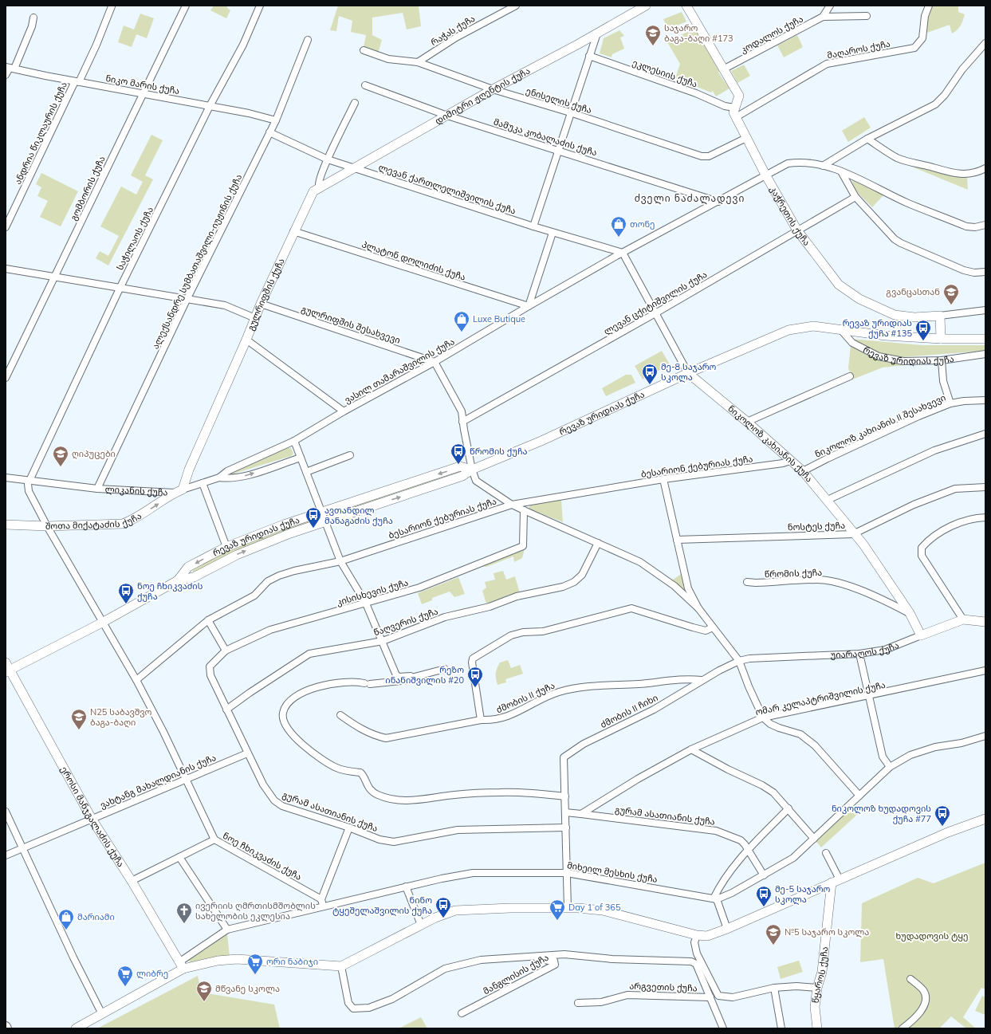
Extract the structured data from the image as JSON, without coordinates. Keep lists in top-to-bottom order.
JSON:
{
  "streets": {
    "street": [
      "რაჭას ქუჩა",
      "კოდალოს ქუჩა",
      "მაღაროს ქუჩა",
      "ეკლესიის ქუჩა",
      "ნიკო მარის ქუჩა",
      "დიმიტრი ჟღენტის ქუჩა",
      "ენისელის ქუჩა",
      "ანდრია წიკლაურის ქუჩა",
      "მამუკა კობალაძის ქუჩა",
      "გომბორის ქუჩა",
      "ლევან ქართლელიშვილის ქუჩა",
      "კაჭრეთის ქუჩა",
      "საჭილაოს ქუჩა",
      "პლატონ დოლიძის ქუჩა",
      "ალექსანდრე სუმბათაშვილი-იუჟინის ქუჩა",
      "გულრიფშის ქუჩა",
      "ლევან ცქიტიშვილის ქუჩა",
      "გულრიფშის შესახვევი",
      "რევაზ ურიდიას ქუჩა",
      "ვასილ თამარაშვილის ქუჩა",
      "ნიკოლოზ კახიანის II შესახვევი",
      "ნიკოლოზ კახიანის ქუჩა",
      "ბესარიონ ქებურიას ქუჩა",
      "ლიკანის ქუჩა",
      "შოთა მიქატაძის ქუჩა",
      "ნოსტეს ქუჩა",
      "წრომის ქუჩა",
      "კისისხევის ქუჩა",
      "წაღვერის ქუჩა",
      "უიარაღოს ქუჩა",
      "ძმობის II ქუჩა",
      "ომარ კელაპტრიშვილის ქუჩა",
      "ძმობის II ჩიხი",
      "ვახტანგ მახალდიანის ქუჩა",
      "გურამ ასათიანის ქუჩა",
      "ეროსი მანჯგალაძის ქუჩა",
      "ნოე ჩხიკვაძის ქუჩა",
      "მიხეილ მესხის ქუჩა",
      "მანგლისის ქუჩა",
      "წყაროს ქუჩა",
      "არგვეთის ქუჩა"
    ]
  },
  "crossings": [
    ["რაჭას ქუჩა", "ენისელის ქუჩა"],
    ["კოდალოს ქუჩა", "კაჭრეთის ქუჩა"],
    ["მაღაროს ქუჩა", "კაჭრეთის ქუჩა"],
    ["ეკლესიის ქუჩა", "კაჭრეთის ქუჩა"],
    ["ნიკო მარის ქუჩა", "ანდრია წიკლაურის ქუჩა"],
    ["ნიკო მარის ქუჩა", "გომბორის ქუჩა"],
    ["ნიკო მარის ქუჩა", "საჭილაოს ქუჩა"],
    ["ნიკო მარის ქუჩა", "ალექსანდრე სუმბათაშვილი-იუჟინის ქუჩა"],
    ["დიმიტრი ჟღენტის ქუჩა", "ენისელის ქუჩა"],
    ["დიმიტრი ჟღენტის ქუჩა", "მამუკა კობალაძის ქუჩა"],
    ["დიმიტრი ჟღენტის ქუჩა", "ლევან ქართლელიშვილის ქუჩა"],
    ["დიმიტრი ჟღენტის ქუჩა", "გულრიფშის ქუჩა"],
    ["ენისელის ქუჩა", "კაჭრეთის ქუჩა"],
    ["მამუკა კობალაძის ქუჩა", "ვასილ თამარაშვილის ქუჩა"],
    ["ლევან ქართლელიშვილის ქუჩა", "ალექსანდრე სუმბათაშვილი-იუჟინის ქუჩა"],
    ["ლევან ქართლელიშვილის ქუჩა", "გულრიფშის ქუჩა"],
    ["ლევან ქართლელიშვილის ქუჩა", "ვასილ თამარაშვილის ქუჩა"],
    ["ლევან ქართლელიშვილის ქუჩა", "ნიკოლოზ კახიანის ქუჩა"],
    ["კაჭრეთის ქუჩა", "ლევან ცქიტიშვილის ქუჩა"],
    ["კაჭრეთის ქუჩა", "ვასილ თამარაშვილის ქუჩა"],
    ["საჭილაოს ქუჩა", "ლიკანის ქუჩა"],
    ["საჭილაოს ქუჩა", "ნოე ჩხიკვაძის ქუჩა"],
    ["პლატონ დოლიძის ქუჩა", "გულრიფშის ქუჩა"],
    ["პლატონ დოლიძის ქუჩა", "ვასილ თამარაშვილის ქუჩა"],
    ["ალექსანდრე სუმბათაშვილი-იუჟინის ქუჩა", "ლიკანის ქუჩა"],
    ["გულრიფშის ქუჩა", "გულრიფშის შესახვევი"],
    ["გულრიფშის ქუჩა", "ლიკანის ქუჩა"],
    ["გულრიფშის ქუჩა", "შოთა მიქატაძის ქუჩა"],
    ["ლევან ცქიტიშვილის ქუჩა", "ნიკოლოზ კახიანის ქუჩა"],
    ["გულრიფშის შესახვევი", "ვასილ თამარაშვილის ქუჩა"],
    ["რევაზ ურიდიას ქუჩა", "ნიკოლოზ კახიანის ქუჩა"],
    ["რევაზ ურიდიას ქუჩა", "ეროსი მანჯგალაძის ქუჩა"],
    ["რევაზ ურიდიას ქუჩა", "ნოე ჩხიკვაძის ქუჩა"],
    ["ვასილ თამარაშვილის ქუჩა", "ნიკოლოზ კახიანის ქუჩა"],
    ["ვასილ თამარაშვილის ქუჩა", "ლიკანის ქუჩა"],
    ["ნიკოლოზ კახიანის II შესახვევი", "ნიკოლოზ კახიანის ქუჩა"],
    ["ნიკოლოზ კახიანის ქუჩა", "ბესარიონ ქებურიას ქუჩა"],
    ["ნიკოლოზ კახიანის ქუჩა", "ნოსტეს ქუჩა"],
    ["ნიკოლოზ კახიანის ქუჩა", "წრომის ქუჩა"],
    ["ნიკოლოზ კახიანის ქუჩა", "უიარაღოს ქუჩა"],
    ["ბესარიონ ქებურიას ქუჩა", "ნოე ჩხიკვაძის ქუჩა"],
    ["ლიკანის ქუჩა", "შოთა მიქატაძის ქუჩა"],
    ["ლიკანის ქუჩა", "ნოე ჩხიკვაძის ქუჩა"],
    ["შოთა მიქატაძის ქუჩა", "ნოე ჩხიკვაძის ქუჩა"],
    ["კისისხევის ქუჩა", "გურამ ასათიანის ქუჩა"],
    ["წაღვერის ქუჩა", "გურამ ასათიანის ქუჩა"],
    ["უიარაღოს ქუჩა", "ძმობის II ქუჩა"],
    ["ძმობის II ქუჩა", "ძმობის II ჩიხი"],
    ["ომარ კელაპტრიშვილის ქუჩა", "გურამ ასათიანის ქუჩა"],
    ["ვახტანგ მახალდიანის ქუჩა", "გურამ ასათიანის ქუჩა"],
    ["ვახტანგ მახალდიანის ქუჩა", "ეროსი მანჯგალაძის ქუჩა"],
    ["ვახტანგ მახალდიანის ქუჩა", "ნოე ჩხიკვაძის ქუჩა"],
    ["ეროსი მანჯგალაძის ქუჩა", "მიხეილ მესხის ქუჩა"]
  ],
  "one_way": ["შოთა მიქატაძის ქუჩა"],
  "districts": ["ძველი ნაძალადევი"],
  "parks": ["ხუდადოვის ტყე"],
  "places": {
    "school or university": [
      "საჯარო ბაგა-ბაღი #173",
      "გვანცასთან",
      "ღიპუცები",
      "N25 საბავშვო ბაგა-ბაღი",
      "№5 საჯარო სკოლა",
      "მწვანე სკოლა"
    ],
    "shop": ["თონე", "Luxe Butique", "მარიამი"],
    "bus stop": [
      "რევაზ ურიდიას ქუჩა #135",
      "მე-8 საჯარო სკოლა",
      "წრომის ქუჩა",
      "ავთანდილ მანაგაძის ქუჩა",
      "ნოე ჩხიკვაძის ქუჩა",
      "რეზო ინანიშვილის #20",
      "ნიკოლოზ ხუდადოვის ქუჩა #77",
      "მე-5 საჯარო სკოლა",
      "ნინო ტყეშელაშვილის ქუჩა"
    ],
    "supermarket": ["Day 1 of 365", "ორი ნაბიჯი", "ლიბრე"],
    "church": ["ივერიის ღმრთისმშობლის სახელობის ეკლესია"]
  }
}
